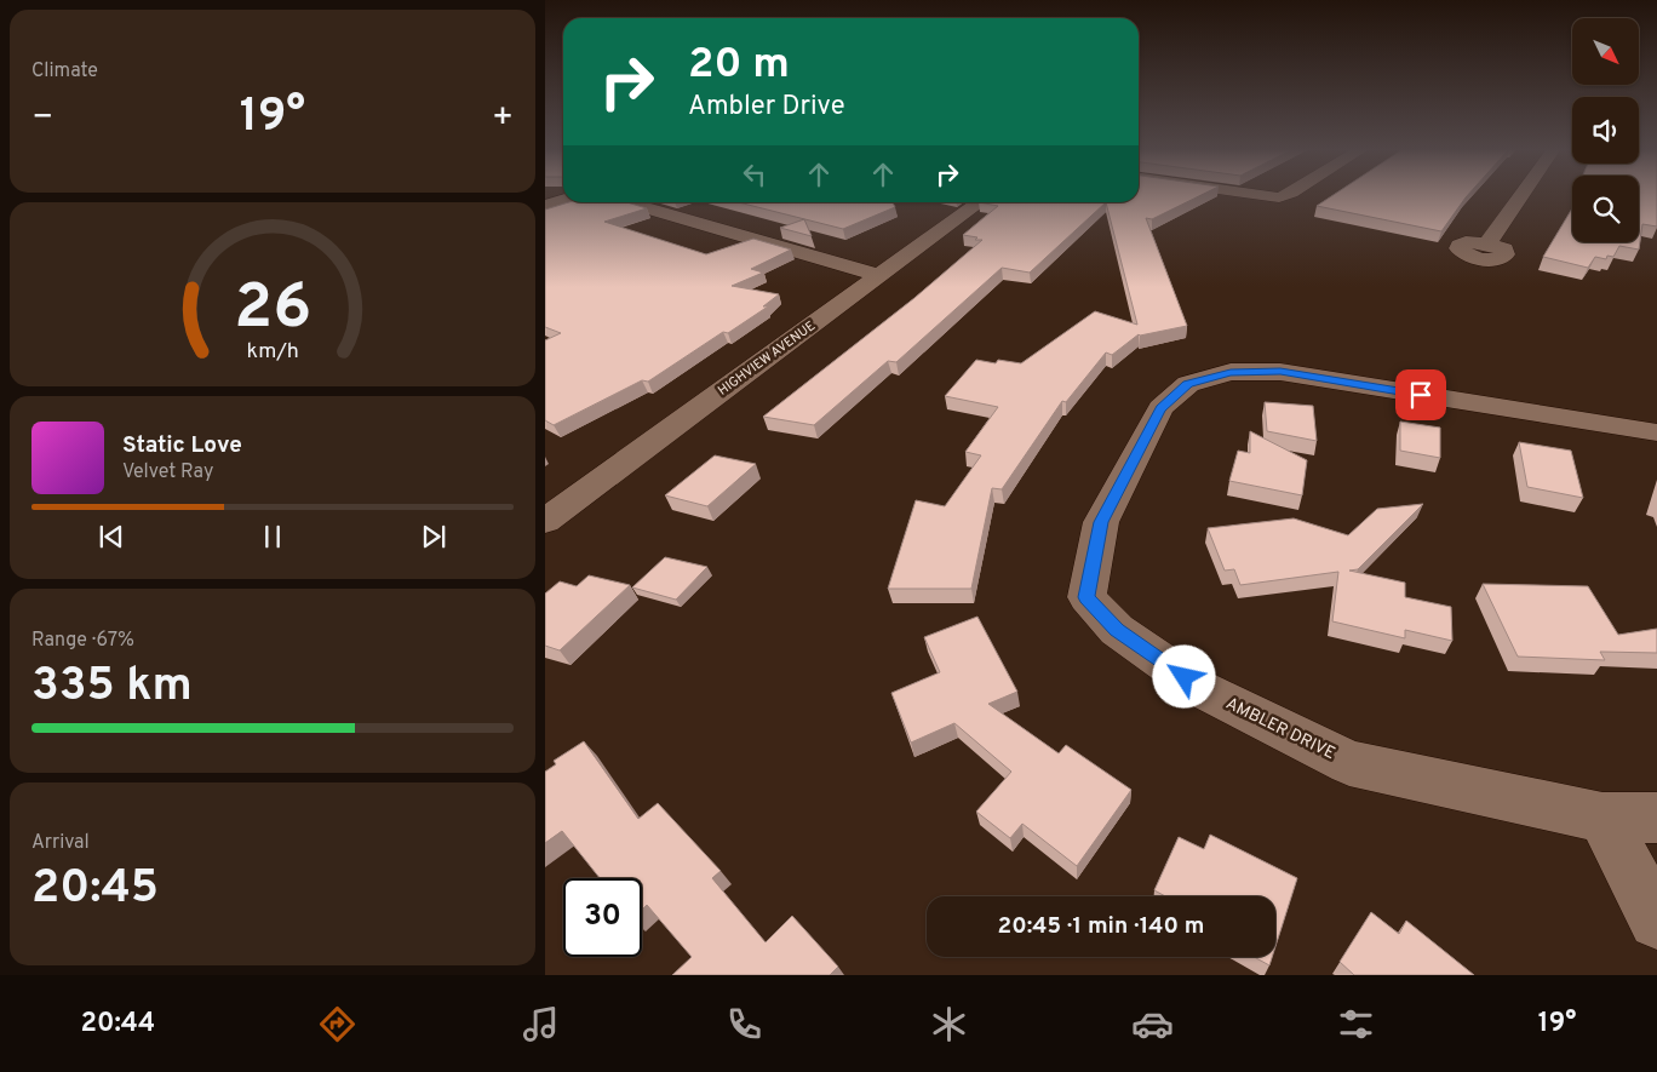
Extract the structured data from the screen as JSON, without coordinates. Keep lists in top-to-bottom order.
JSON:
{
  "streets": {
    "street": ["HIGHVIEW AVENUE", "AMBLER DRIVE"]
  },
  "north": "bottom right",
  "page": {
    "tile": [
      "Climate",
      ["Range · 67%", "335 km"],
      ["Arrival", "20:45"]
    ],
    "turn": ["20 m", "Ambler Drive"],
    "heat": ["−", "19°", "+"],
    "song": ["Static Love", "Velvet Ray"],
    "limit": "30",
    "trip": "20:45 · 1 min · 140 m",
    "tabs": ["20:44", "19°"],
    "gauge": ["26", "km/h"]
  }
}
